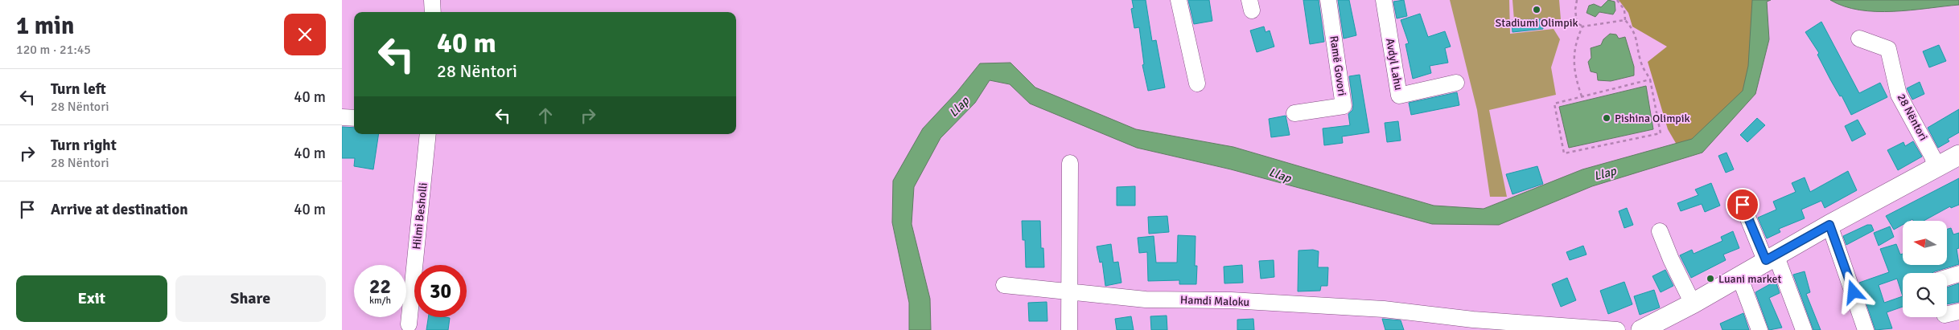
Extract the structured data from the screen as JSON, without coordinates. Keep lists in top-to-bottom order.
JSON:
{
  "streets": {
    "street": [
      "Avdyl Lahu",
      "Ramë Govori",
      "28 Nëntori",
      "Hilmi Besholli",
      "Hamdi Maloku"
    ]
  },
  "water": ["Llap"],
  "places": ["Stadiumi Olimpik", "Pishina Olimpik", "Luani market"],
  "north": "left",
  "page": {
    "heading": ["1 min", "120 m · 21:45"],
    "turn": ["40 m", "28 Nëntori"],
    "list": [
      {
        "name": "Turn left",
        "note": "28 Nëntori",
        "value": "40 m"
      },
      {
        "name": "Turn right",
        "note": "28 Nëntori",
        "value": "40 m"
      },
      {
        "name": "Arrive at destination",
        "value": "40 m"
      }
    ],
    "speed": "22 km/h",
    "limit": "30",
    "buttons": ["Exit", "Share"]
  }
}
